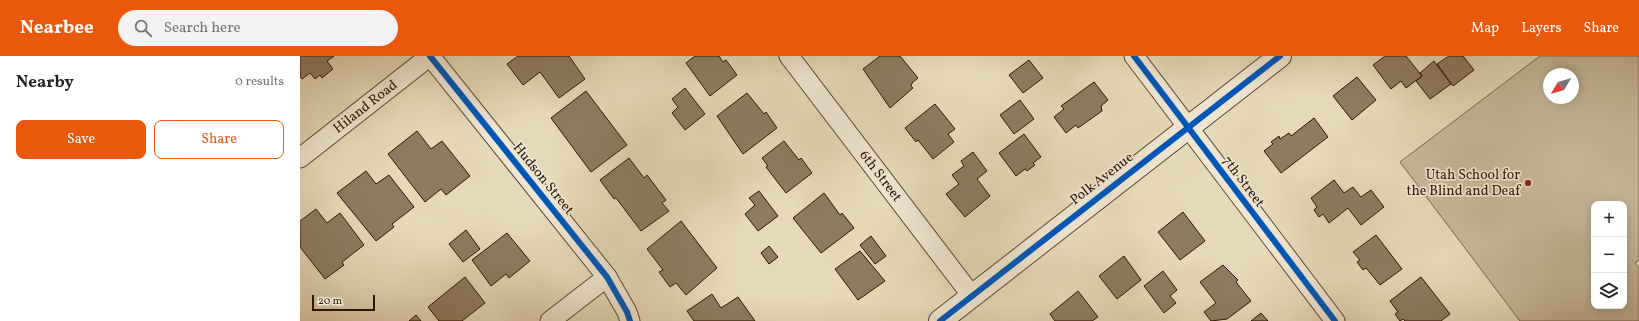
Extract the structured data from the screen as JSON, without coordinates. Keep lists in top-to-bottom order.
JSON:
{
  "streets": {
    "street": [
      "Hiland Road",
      "6th Street",
      "Hudson Street",
      "Polk Avenue",
      "7th Street"
    ]
  },
  "crossings": [
    ["Hiland Road", "Hudson Street"],
    ["6th Street", "Polk Avenue"],
    ["Polk Avenue", "7th Street"]
  ],
  "places": ["Utah School for the Blind and Deaf"],
  "scale_bar": "20 m",
  "north": "bottom left",
  "page": {
    "header": "Nearbee",
    "search": "Search here",
    "nav": ["Map", "Layers", "Share"],
    "heading": ["Nearby", "0 results"],
    "buttons": ["Save", "Share"],
    "map_buttons": ["+", "−"],
    "scale": "20 m"
  }
}
